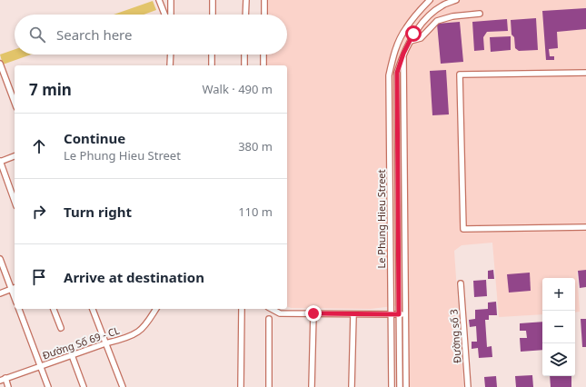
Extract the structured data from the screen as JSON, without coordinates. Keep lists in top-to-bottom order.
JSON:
{
  "streets": {
    "street": ["Le Phung Hieu Street", "Đường số 3", "Đường Số 69 - CL"]
  },
  "page": {
    "search": "Search here",
    "heading": ["7 min", "Walk · 490 m"],
    "list": [
      ["Continue", "Le Phung Hieu Street", "380 m"],
      ["Turn right", "110 m"],
      "Arrive at destination"
    ],
    "map_buttons": ["+", "−"]
  }
}
